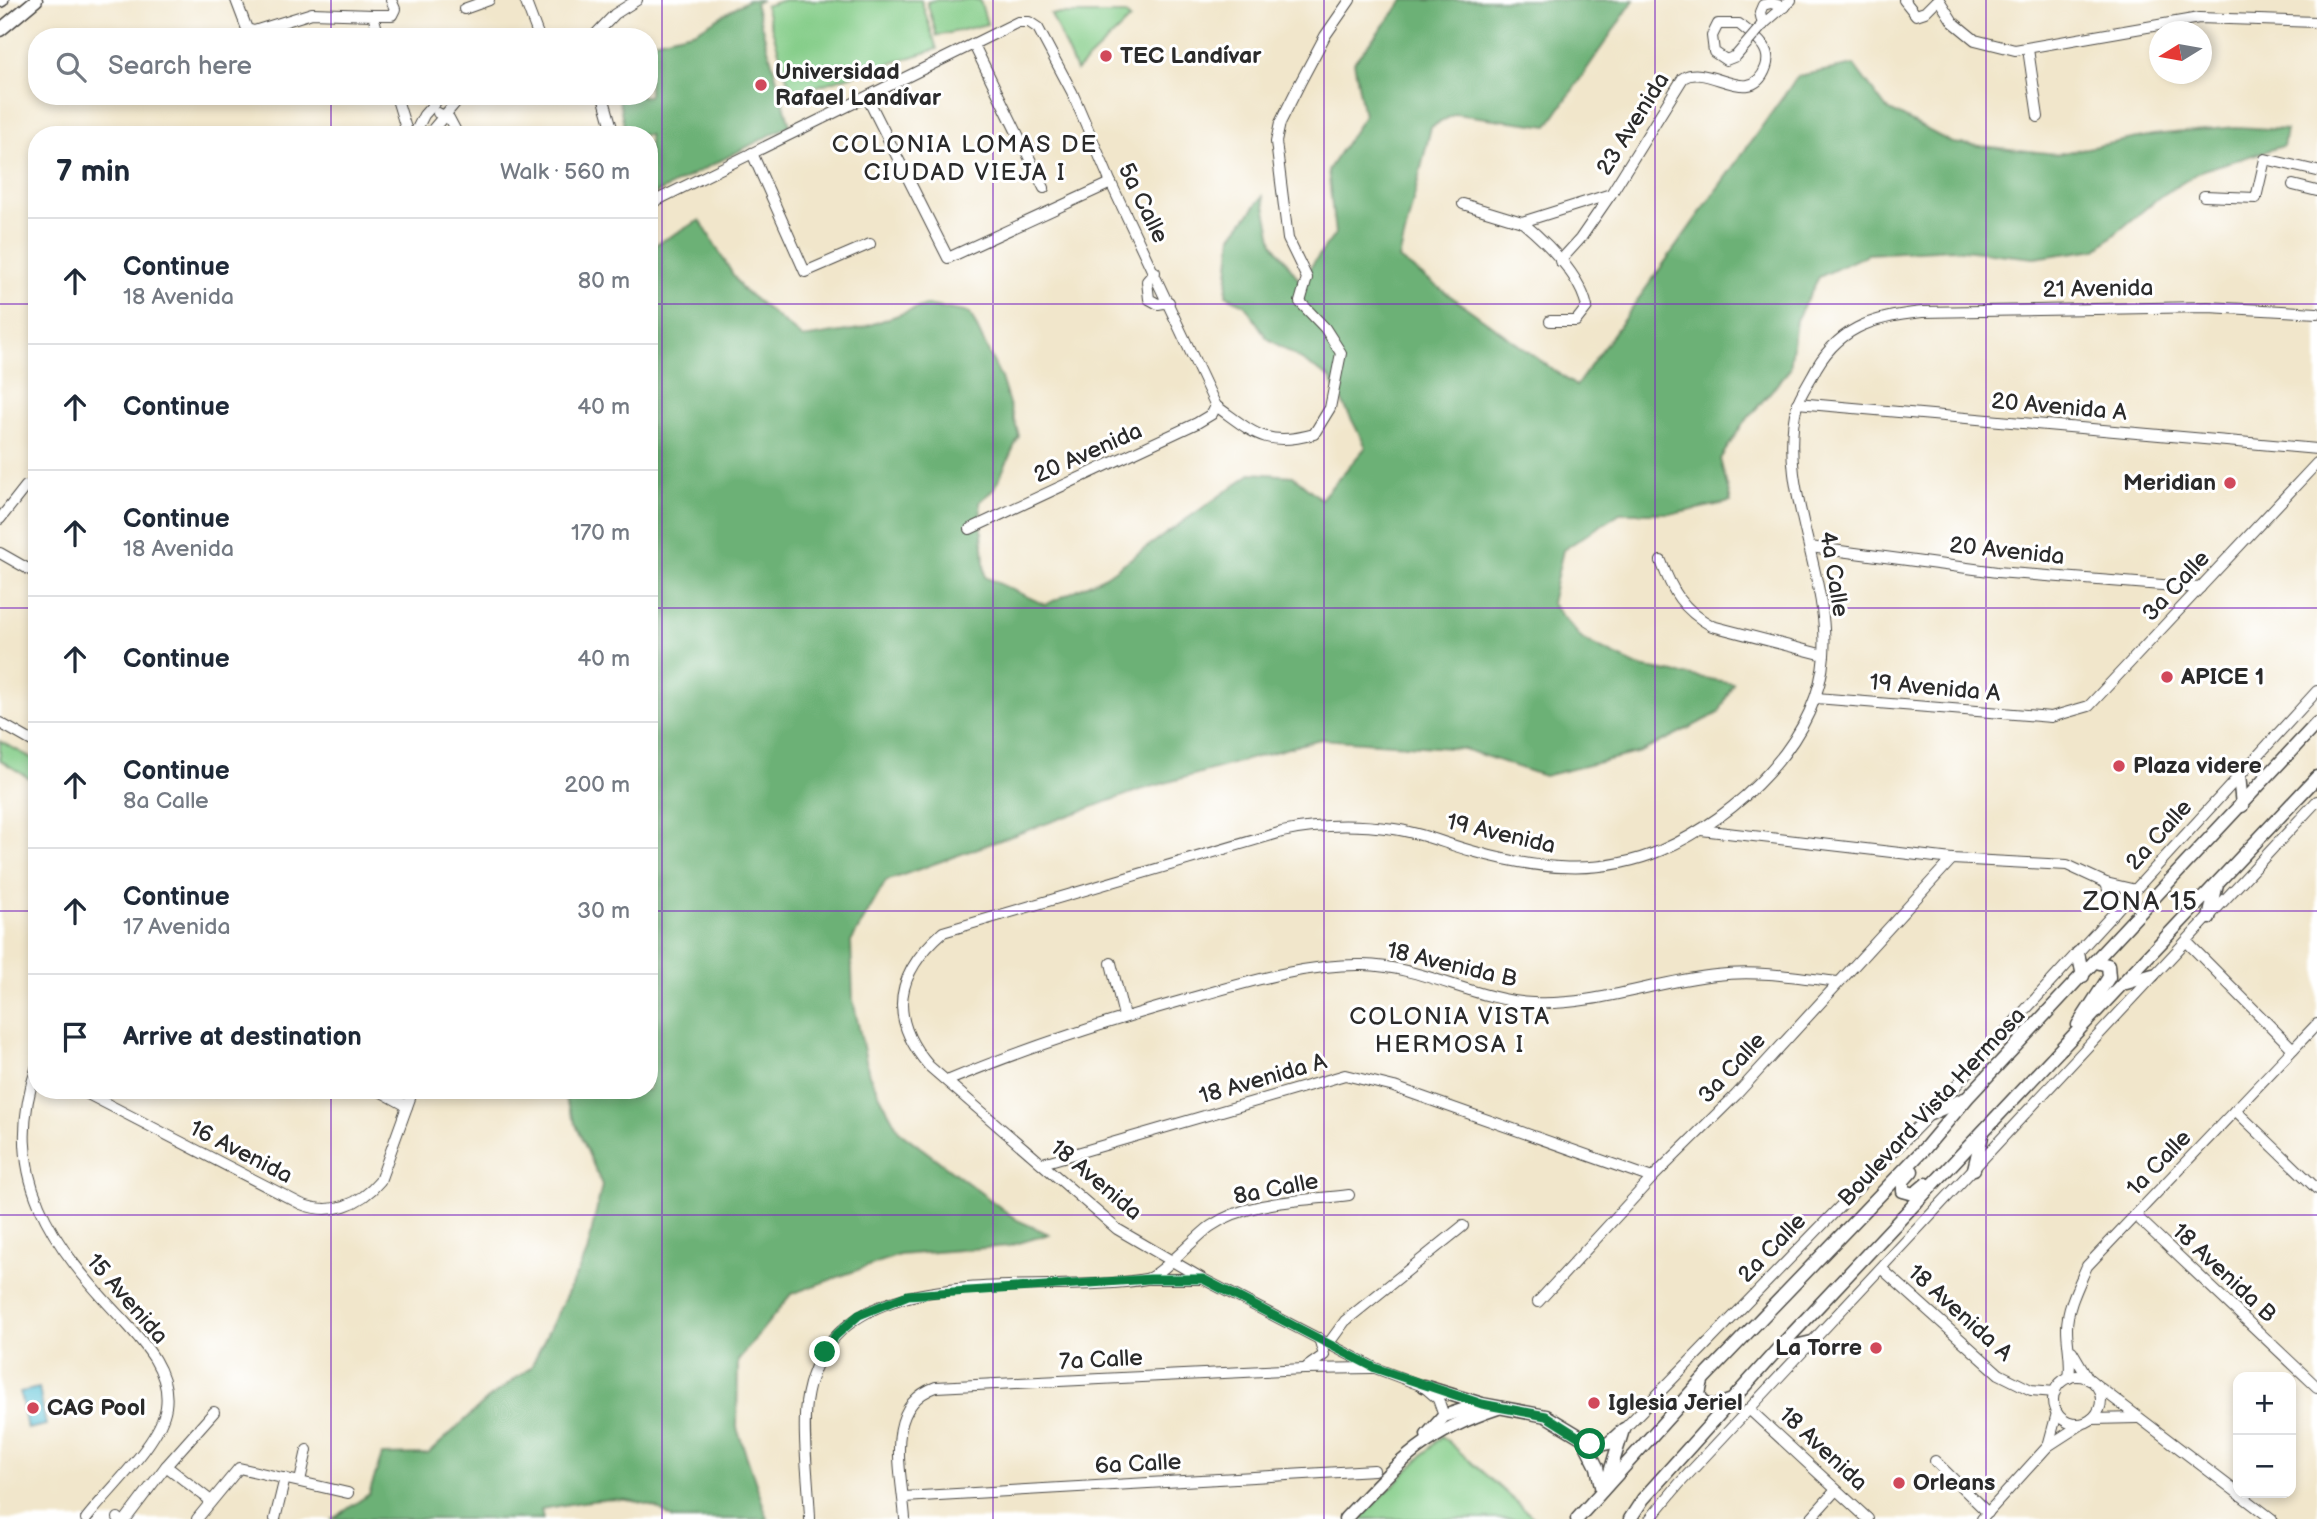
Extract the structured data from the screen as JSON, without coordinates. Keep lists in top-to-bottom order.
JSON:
{
  "streets": {
    "main road": ["Boulevard Vista Hermosa"],
    "street": [
      "23 Avenida",
      "5a Calle",
      "21 Avenida",
      "20 Avenida A",
      "20 Avenida",
      "4a Calle",
      "3a Calle",
      "19 Avenida A",
      "19 Avenida",
      "2a Calle",
      "18 Avenida B",
      "18 Avenida A",
      "16 Avenida",
      "1a Calle",
      "18 Avenida",
      "8a Calle",
      "15 Avenida",
      "7a Calle",
      "6a Calle"
    ]
  },
  "crossings": [
    ["5a Calle", "20 Avenida"],
    ["21 Avenida", "4a Calle"],
    ["20 Avenida A", "4a Calle"],
    ["20 Avenida", "4a Calle"],
    ["20 Avenida", "3a Calle"],
    ["4a Calle", "19 Avenida A"],
    ["4a Calle", "19 Avenida"],
    ["3a Calle", "19 Avenida A"],
    ["3a Calle", "18 Avenida B"],
    ["3a Calle", "18 Avenida A"],
    ["19 Avenida", "18 Avenida"],
    ["18 Avenida B", "1a Calle"],
    ["18 Avenida B", "18 Avenida"],
    ["18 Avenida A", "1a Calle"],
    ["18 Avenida A", "18 Avenida"],
    ["18 Avenida", "8a Calle"],
    ["18 Avenida", "7a Calle"],
    ["7a Calle", "6a Calle"]
  ],
  "districts": ["COLONIA LOMAS DE CIUDAD VIEJA I", "ZONA 15", "COLONIA VISTA HERMOSA I"],
  "places": [
    "TEC Landívar",
    "Universidad Rafael Landívar",
    "Meridian",
    "APICE 1",
    "Plaza videre",
    "La Torre",
    "Iglesia Jeriel",
    "CAG Pool",
    "Orleans"
  ],
  "north": "left",
  "page": {
    "search": "Search here",
    "heading": ["7 min", "Walk · 560 m"],
    "list": [
      ["Continue", "18 Avenida", "80 m"],
      ["Continue", "40 m"],
      ["Continue", "18 Avenida", "170 m"],
      ["Continue", "40 m"],
      ["Continue", "8a Calle", "200 m"],
      ["Continue", "17 Avenida", "30 m"],
      "Arrive at destination"
    ],
    "map_buttons": ["+", "−"]
  }
}
